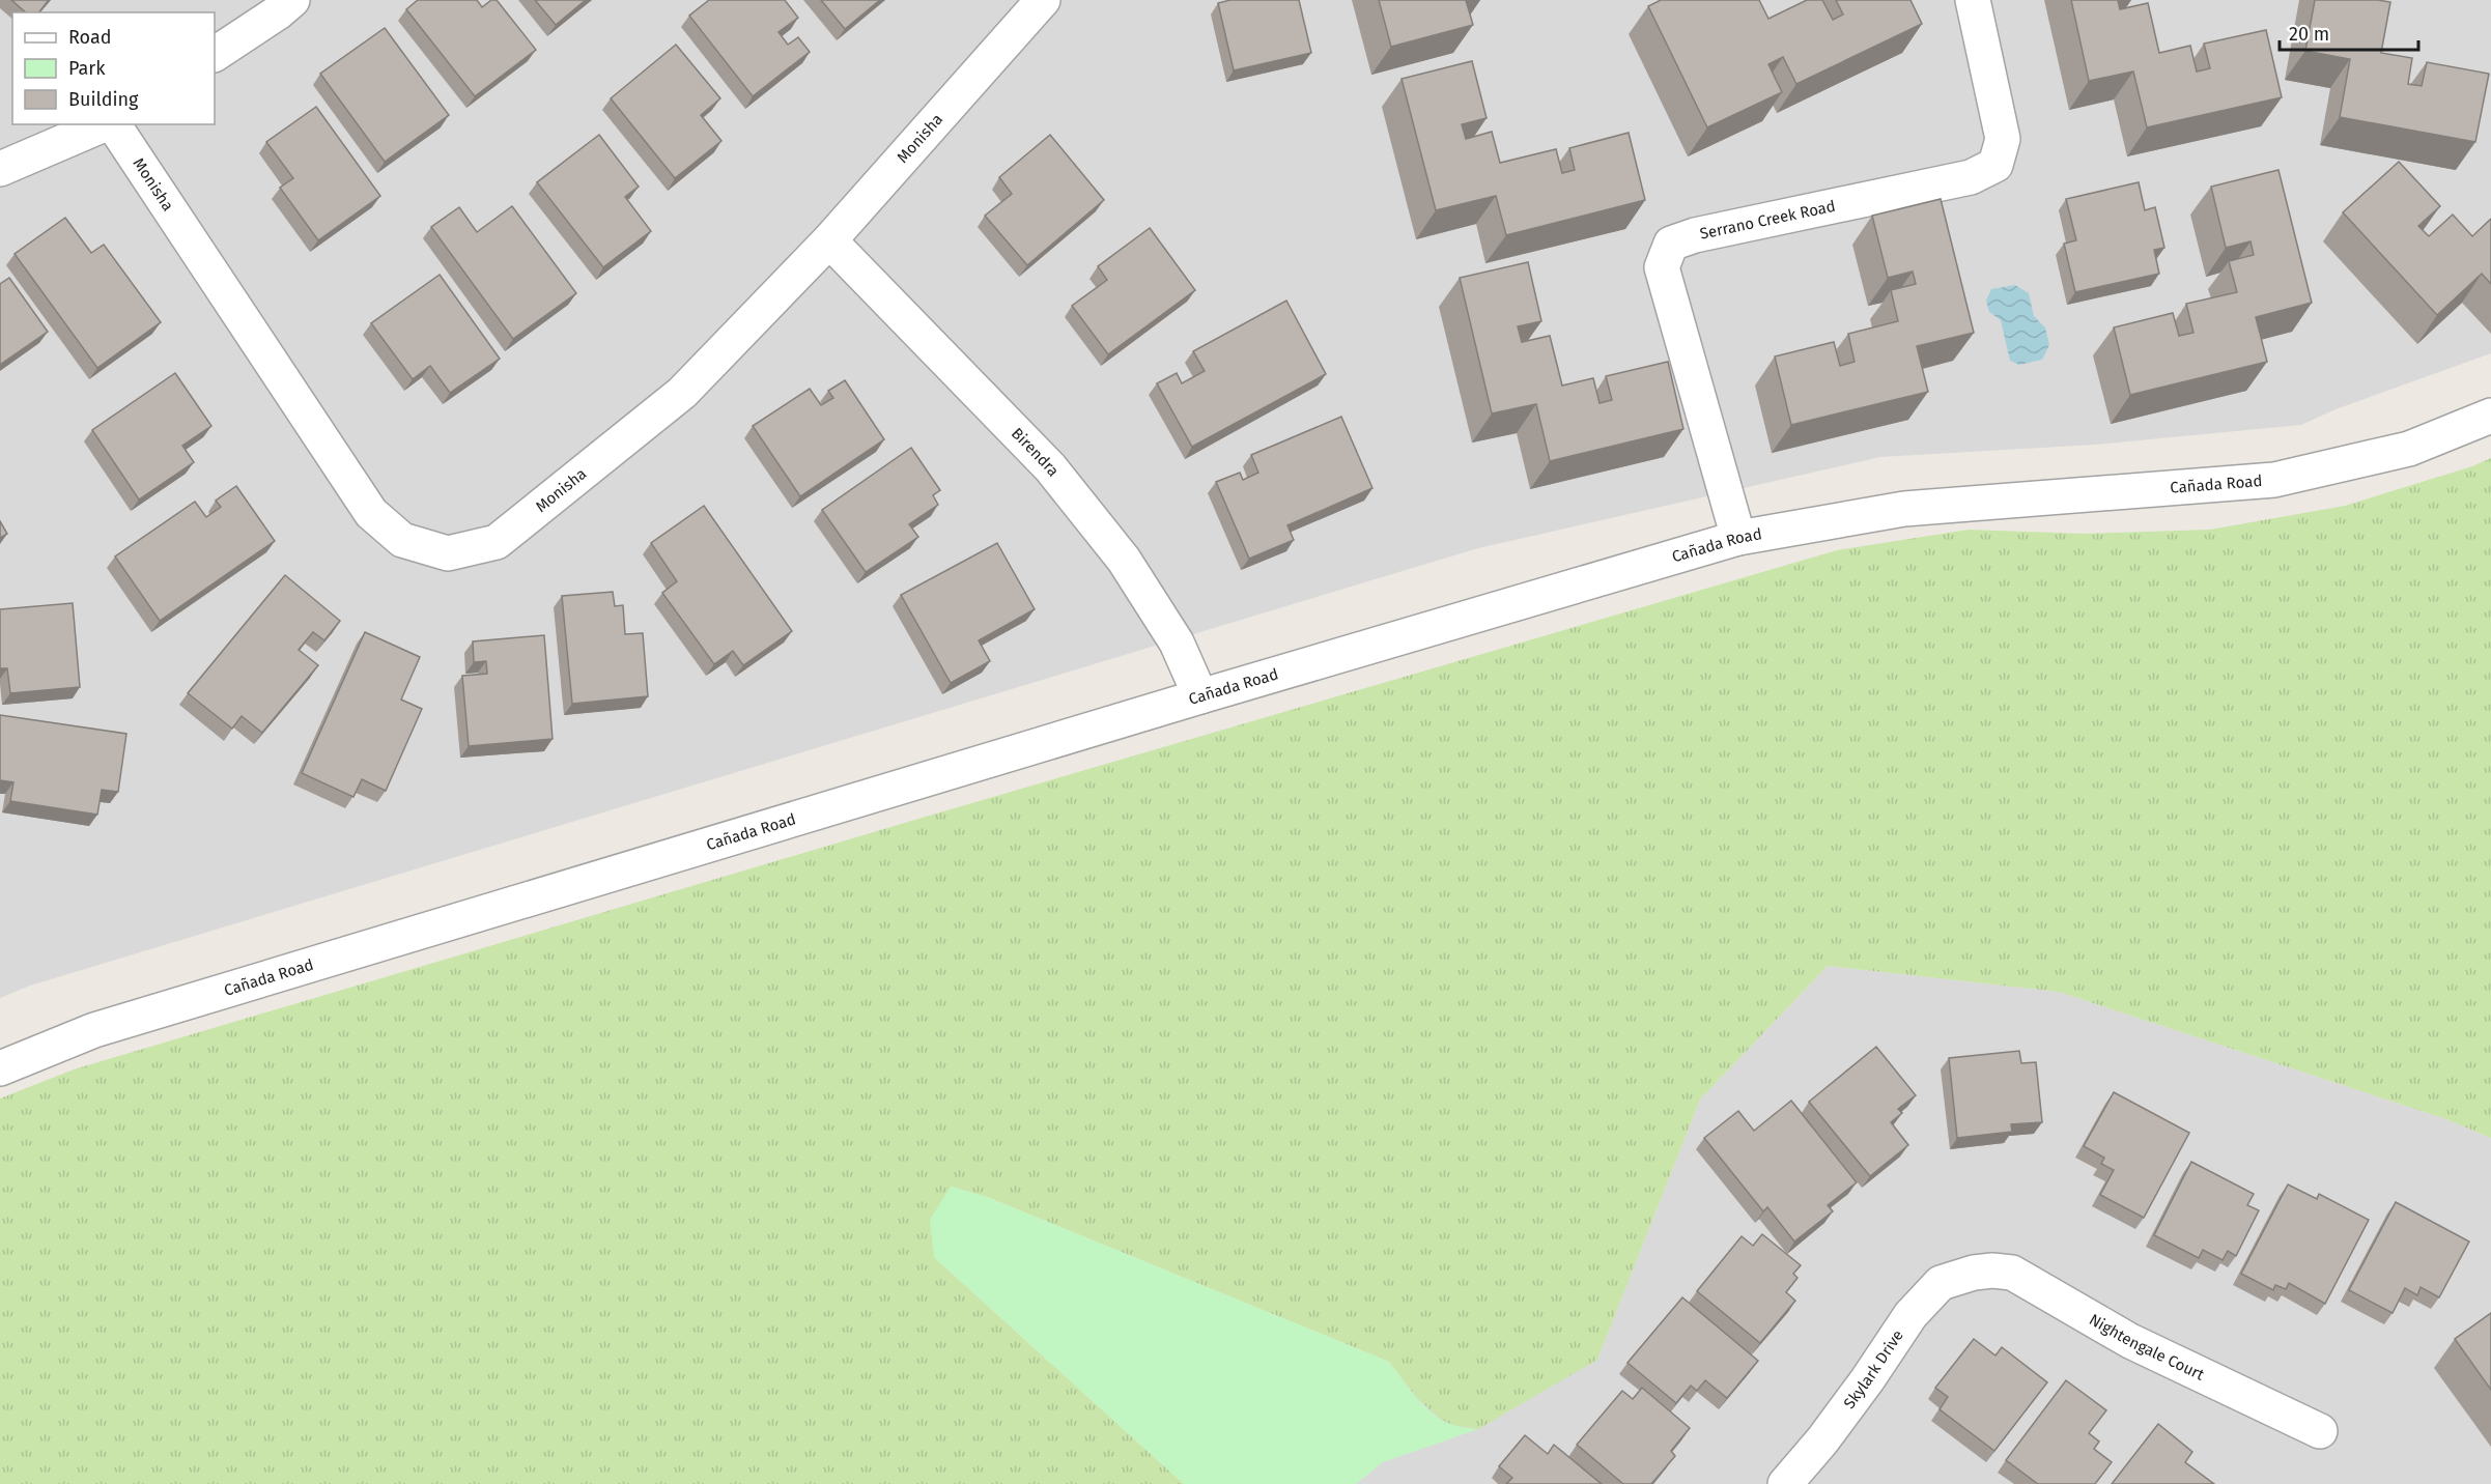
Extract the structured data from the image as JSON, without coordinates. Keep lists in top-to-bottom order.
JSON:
{
  "streets": {
    "street": [
      "Monisha",
      "Serrano Creek Road",
      "Birendra",
      "Cañada Road",
      "Nightengale Court",
      "Skylark Drive"
    ]
  },
  "crossings": [
    ["Monisha", "Birendra"],
    ["Serrano Creek Road", "Cañada Road"],
    ["Birendra", "Cañada Road"],
    ["Nightengale Court", "Skylark Drive"]
  ],
  "legend": ["Road", "Park", "Building"],
  "scale_bar": "20 m"
}
